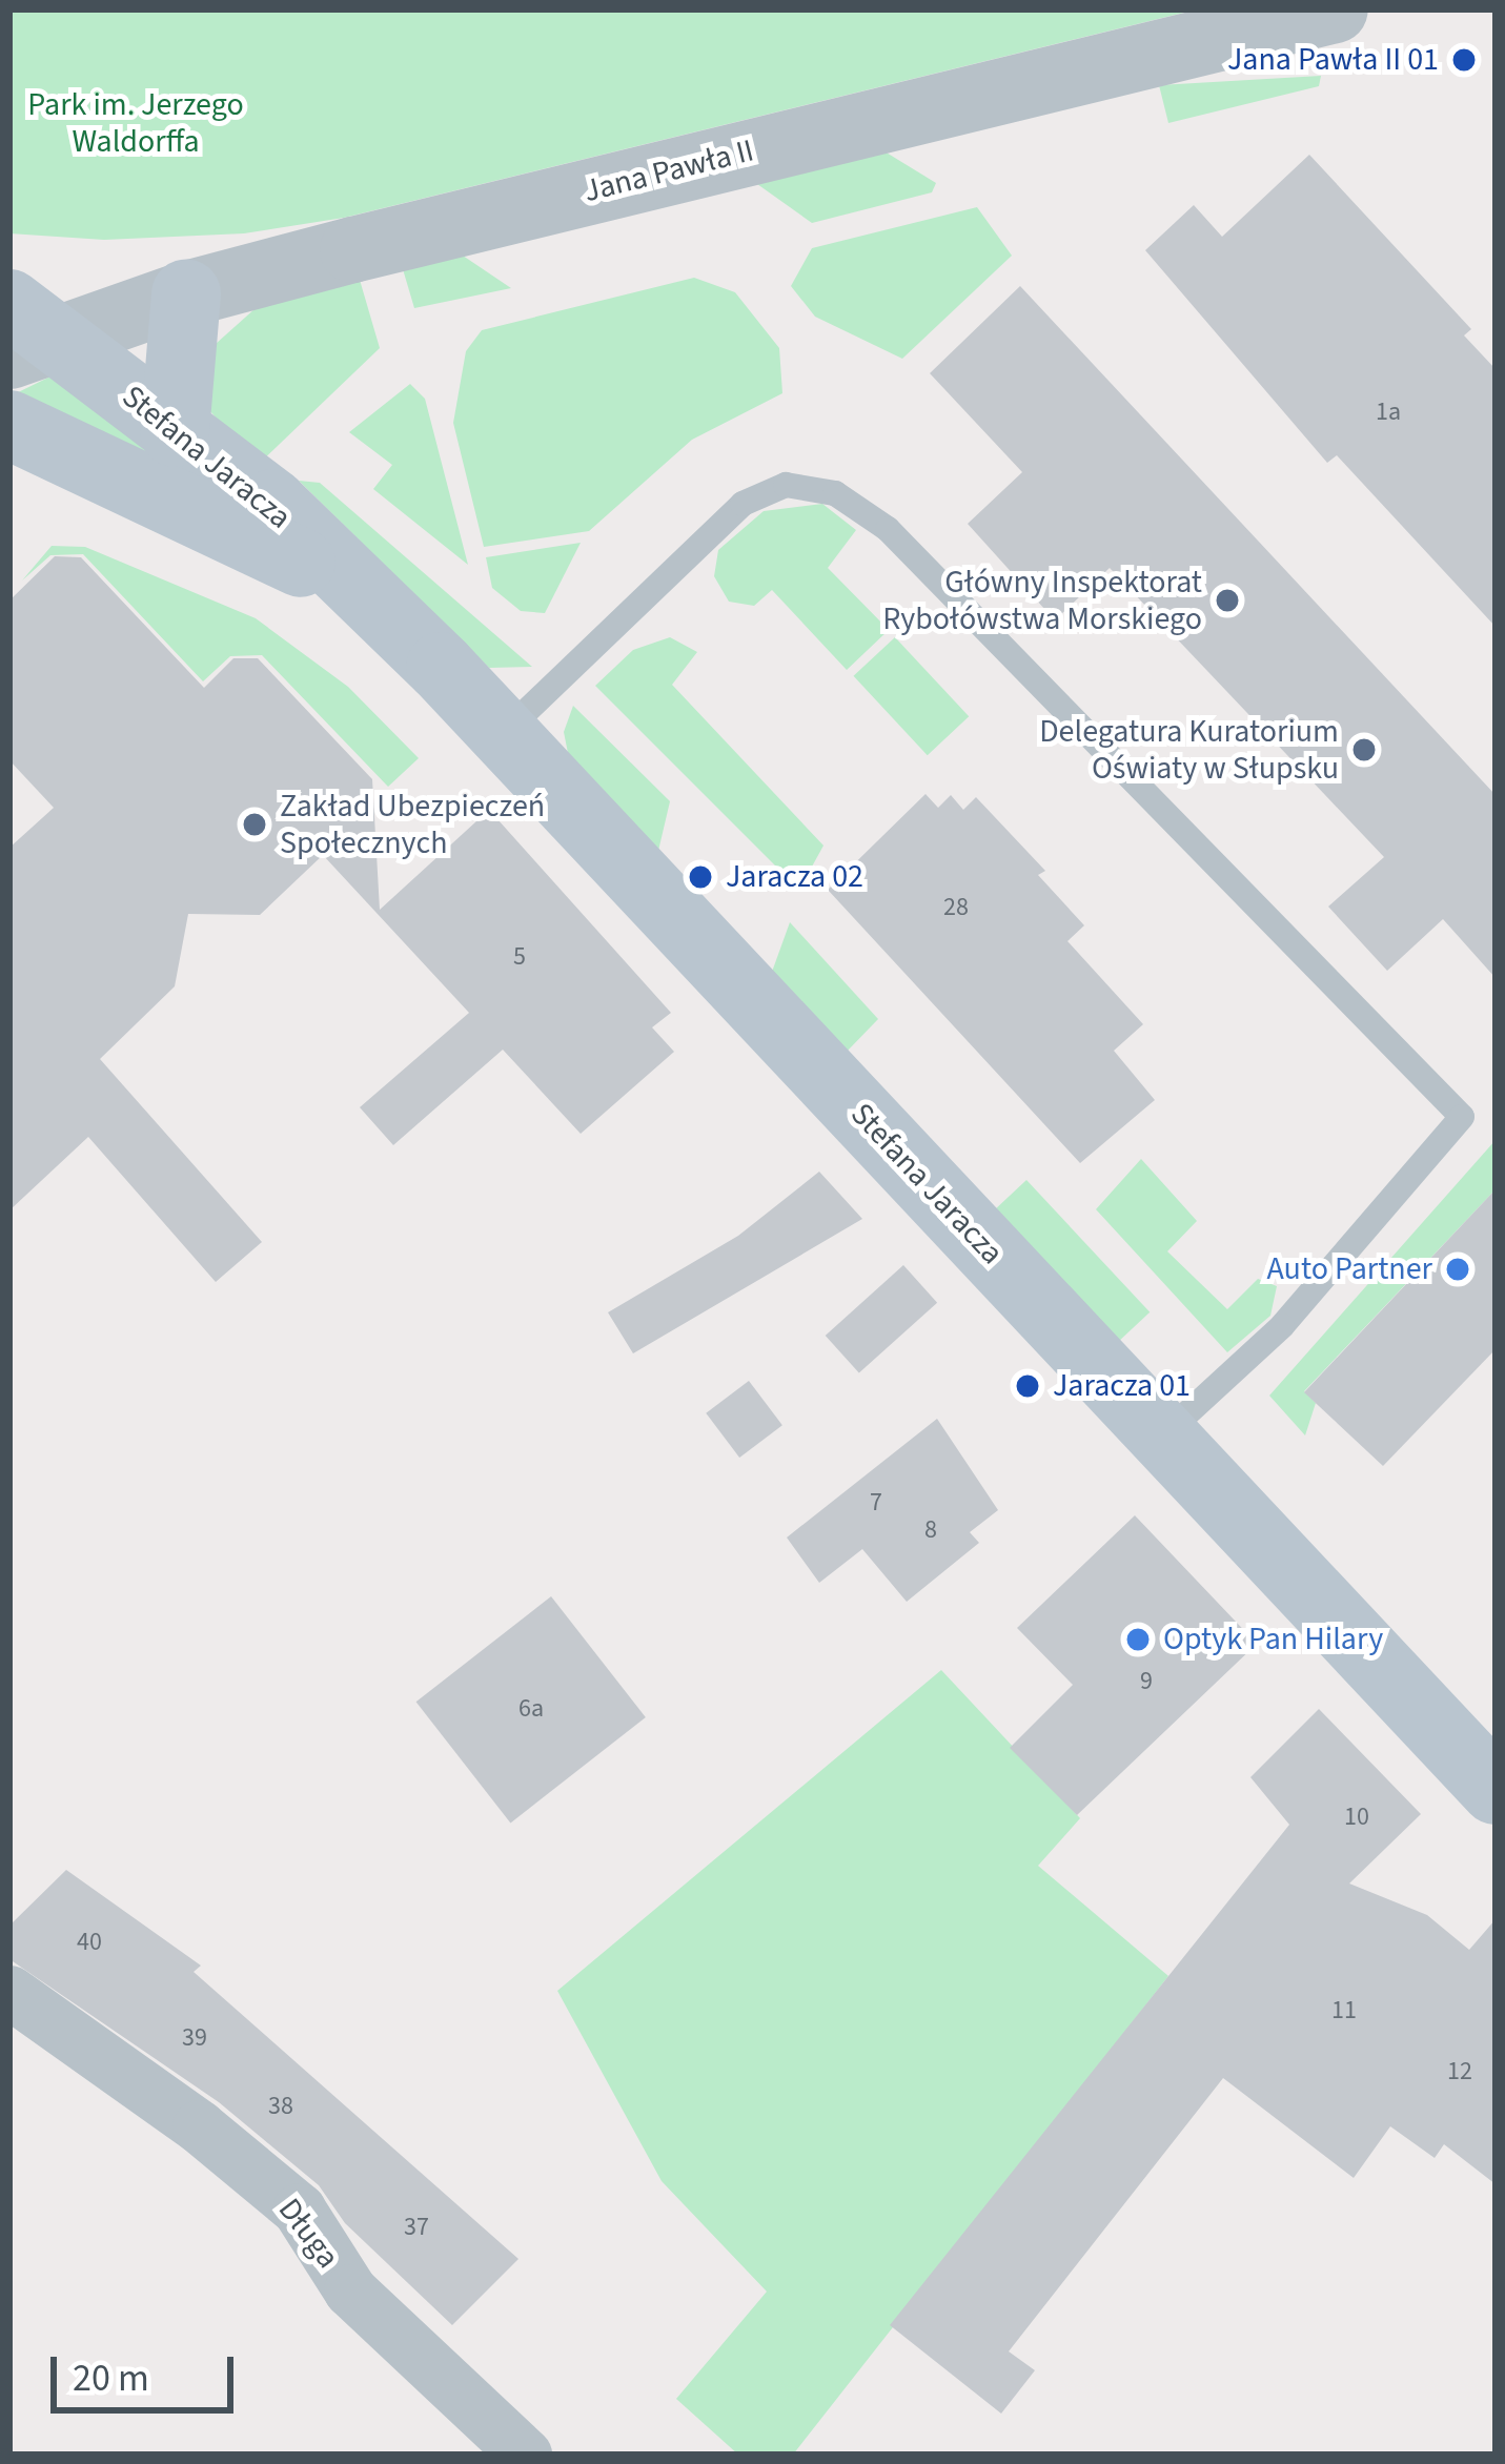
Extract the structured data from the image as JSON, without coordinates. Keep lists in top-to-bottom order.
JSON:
{
  "streets": {
    "main road": ["Stefana Jaracza"],
    "street": ["Jana Pawła II", "Długa"]
  },
  "crossings": [
    ["Jana Pawła II", "Stefana Jaracza"]
  ],
  "parks": ["Park im. Jerzego Waldorffa"],
  "places": [
    "Jana Pawła II 01",
    "Główny Inspektorat Rybołówstwa Morskiego",
    "Delegatura Kuratorium Oświaty w Słupsku",
    "Zakład Ubezpieczeń Społecznych",
    "Jaracza 02",
    "Auto Partner",
    "Jaracza 01",
    "Optyk Pan Hilary"
  ],
  "house_numbers": [
    "1a",
    "28",
    "5",
    "7",
    "8",
    "9",
    "6a",
    "10",
    "40",
    "11",
    "39",
    "12",
    "38",
    "37"
  ],
  "scale_bar": "20 m"
}
